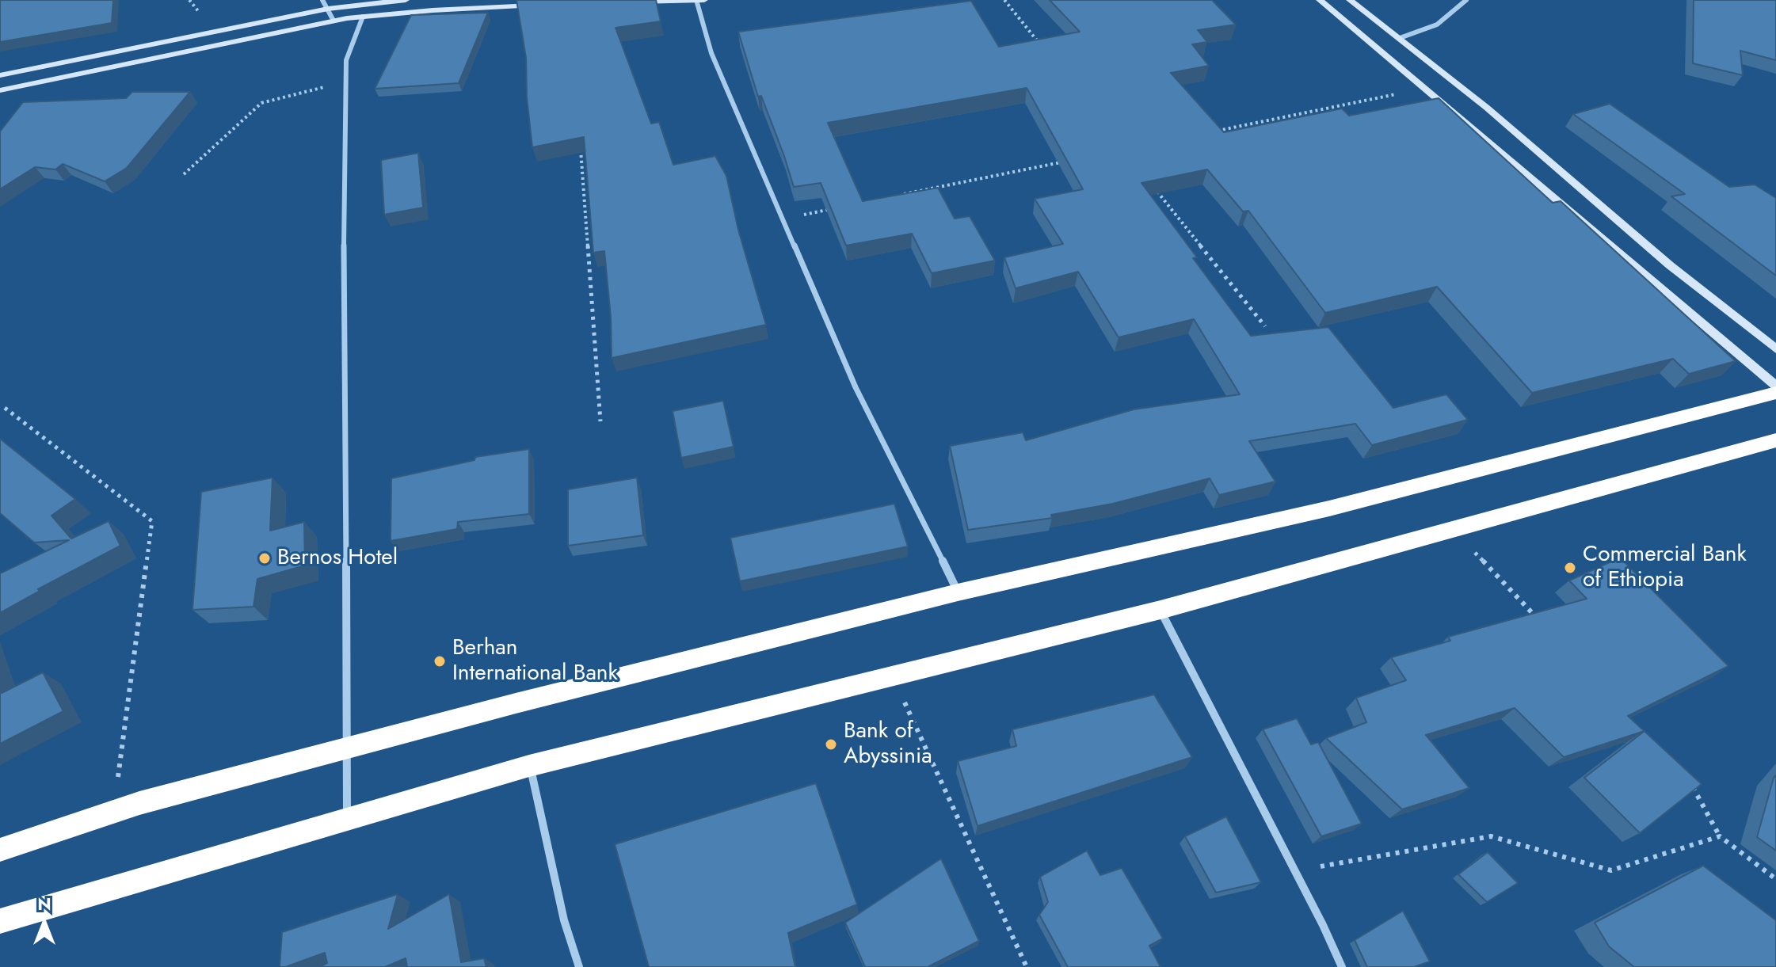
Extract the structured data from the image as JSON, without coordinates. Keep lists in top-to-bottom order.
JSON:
{
  "places": [
    "Bernos Hotel",
    "Commercial Bank of Ethiopia",
    "Berhan International Bank",
    "Bank of Abyssinia"
  ],
  "north": "top"
}
